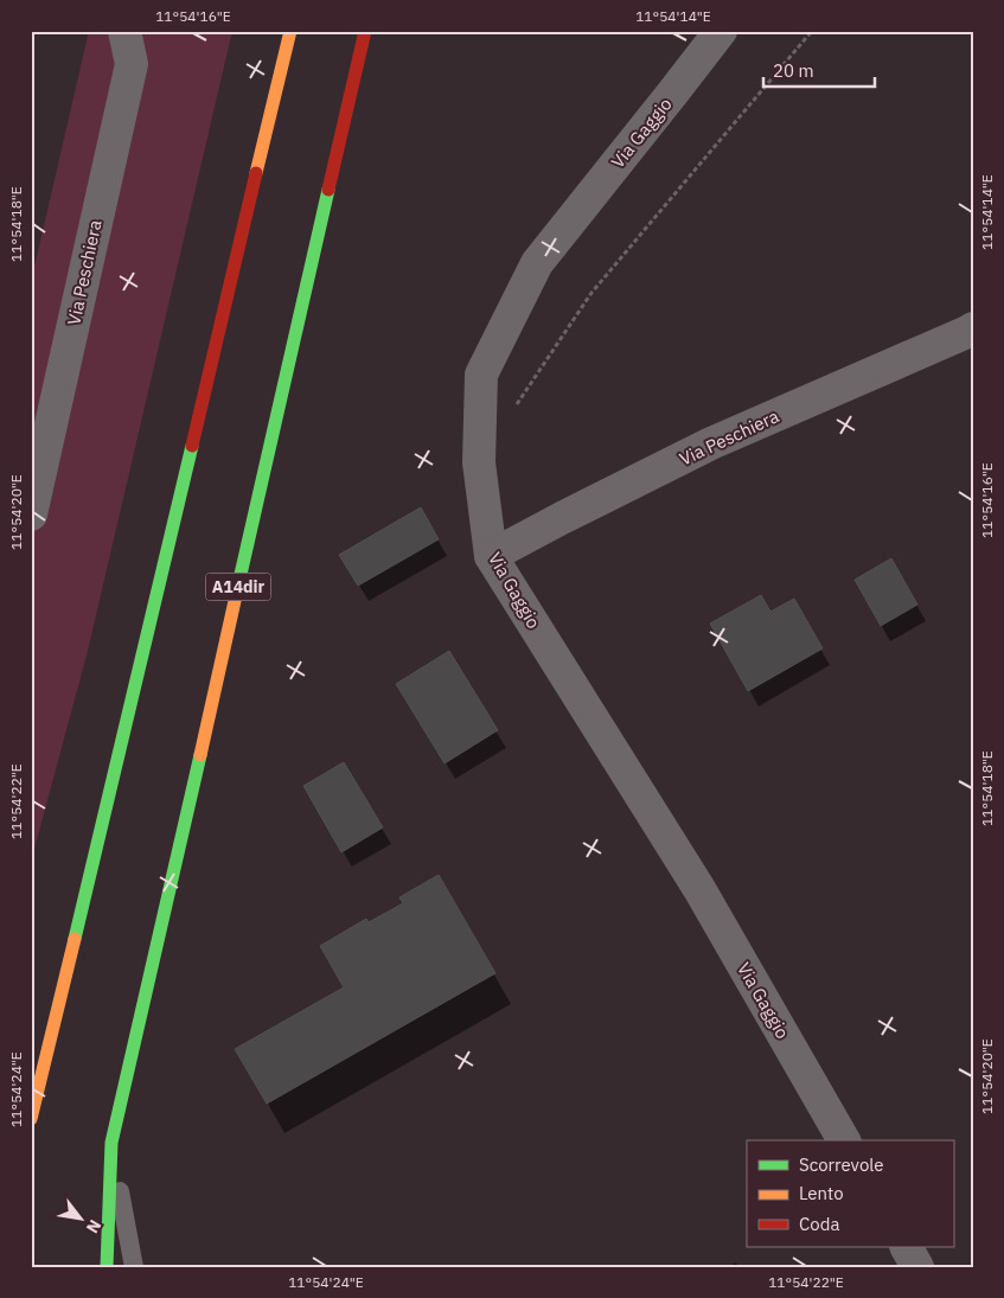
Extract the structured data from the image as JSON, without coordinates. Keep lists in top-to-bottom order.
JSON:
{
  "streets": {
    "highway": ["A14dir"],
    "street": ["Via Gaggio", "Via Peschiera"]
  },
  "crossings": [
    ["Via Gaggio", "Via Peschiera"]
  ],
  "legend": ["Scorrevole", "Lento", "Coda"],
  "scale_bar": "20 m",
  "north": "bottom right",
  "coordinates": [
    "11°54'16\"E",
    "11°54'14\"E",
    "11°54'18\"E",
    "11°54'20\"E",
    "11°54'22\"E",
    "11°54'24\"E"
  ]
}
